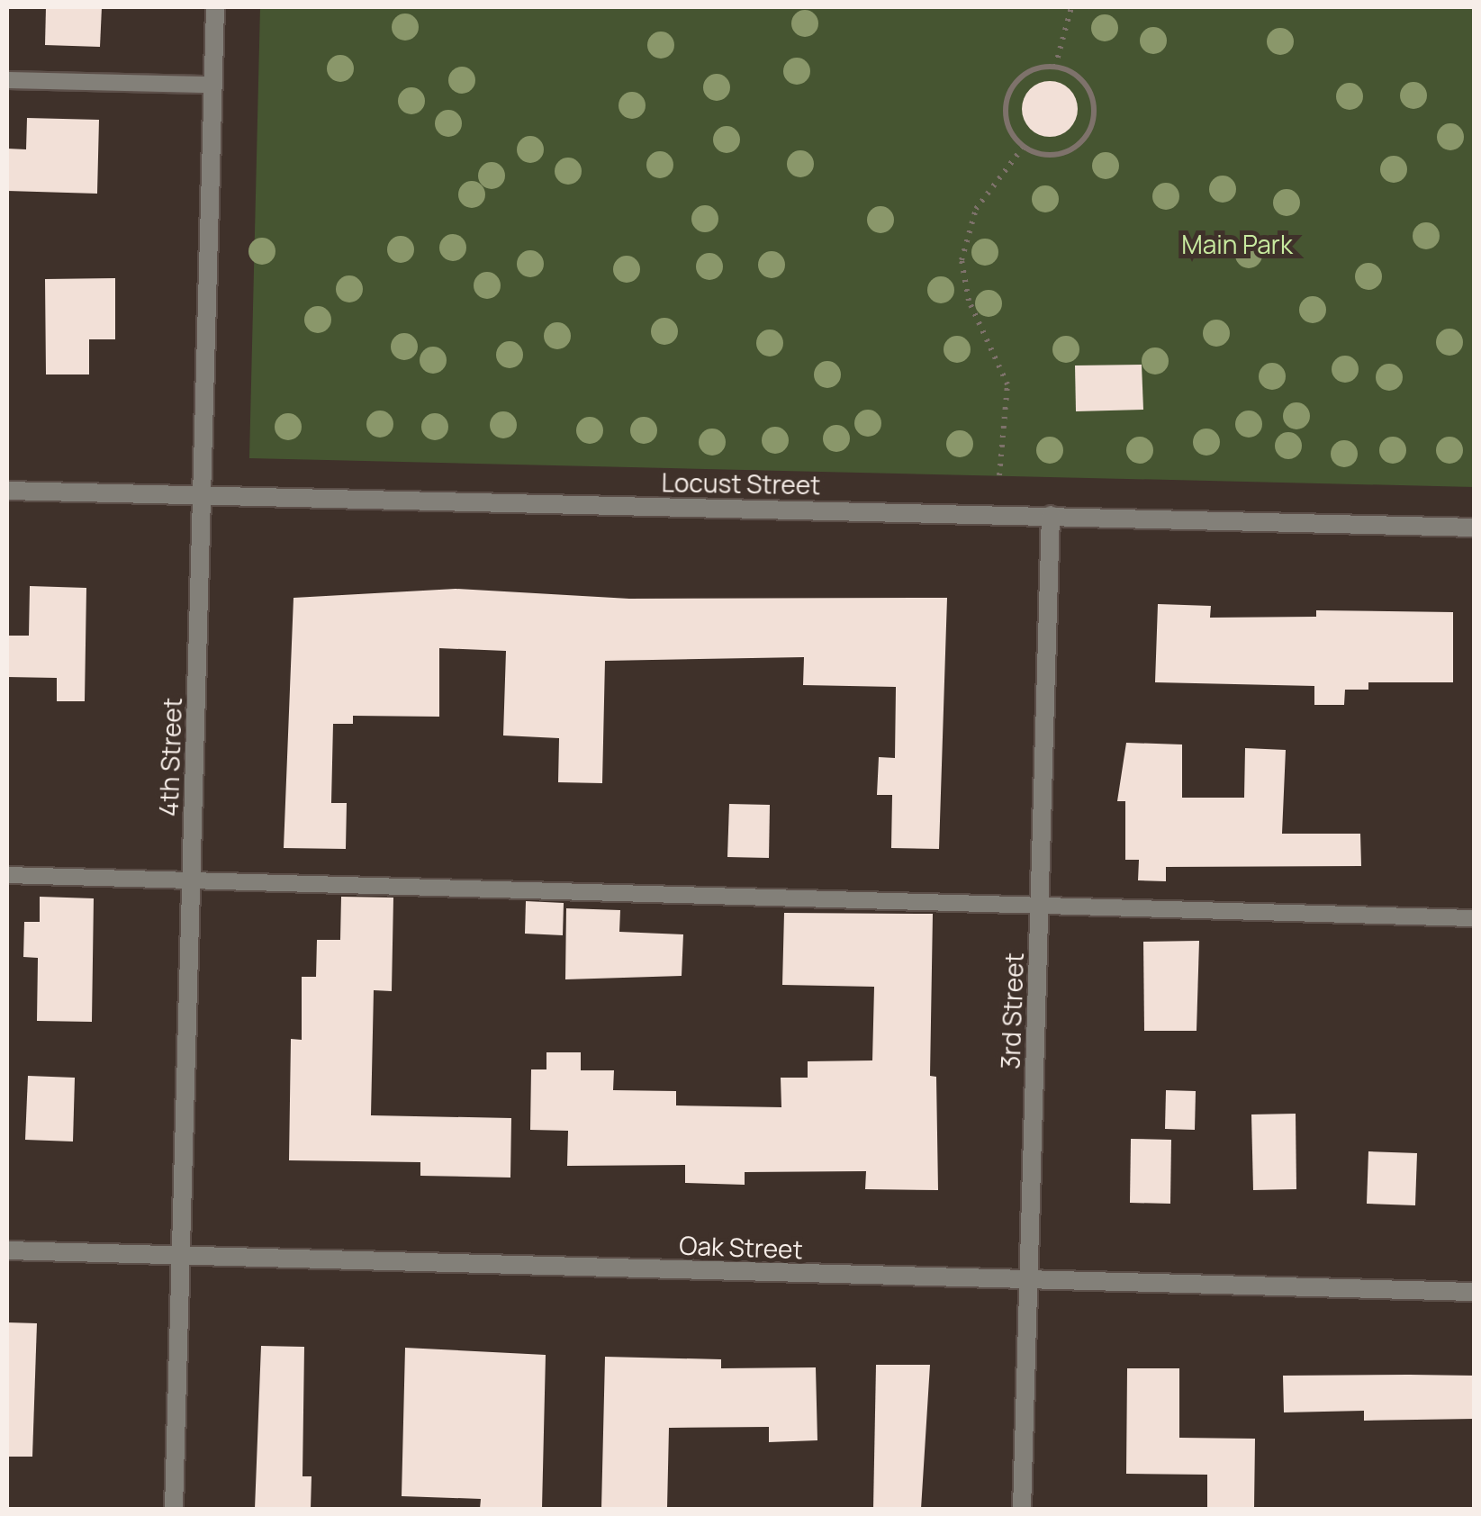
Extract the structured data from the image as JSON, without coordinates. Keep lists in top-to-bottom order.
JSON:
{
  "streets": {
    "street": [
      "Locust Street",
      "4th Street",
      "3rd Street",
      "Oak Street"
    ]
  },
  "crossings": [
    ["Locust Street", "4th Street"],
    ["Locust Street", "3rd Street"],
    ["4th Street", "Oak Street"],
    ["3rd Street", "Oak Street"]
  ],
  "parks": ["Main Park"]
}
